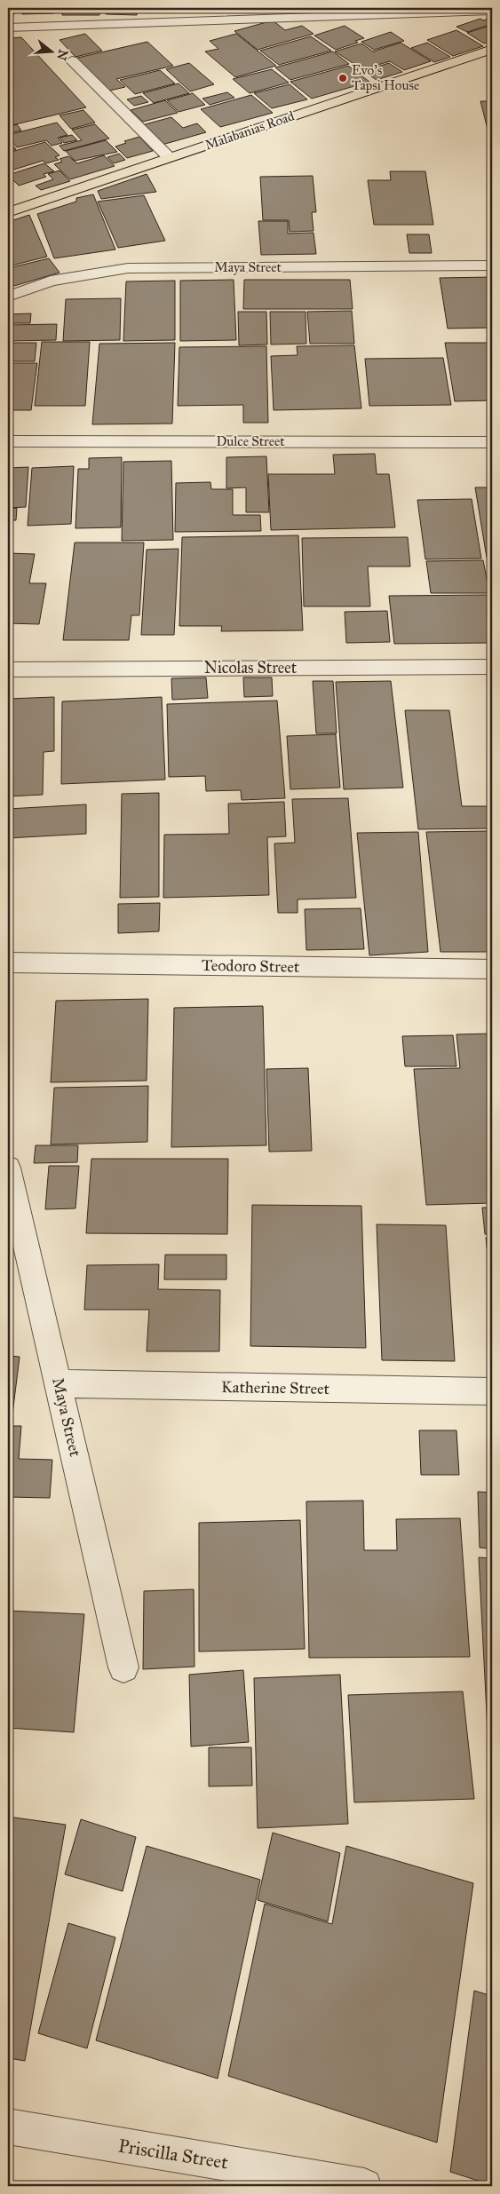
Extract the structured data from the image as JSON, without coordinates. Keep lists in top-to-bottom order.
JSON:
{
  "streets": {
    "main road": ["Malabanias Road"],
    "street": [
      "Maya Street",
      "Dulce Street",
      "Nicolas Street",
      "Teodoro Street",
      "Katherine Street",
      "Priscilla Street"
    ]
  },
  "crossings": [
    ["Maya Street", "Katherine Street"]
  ],
  "places": ["Evo’s Tapsi House"],
  "north": "right"
}
